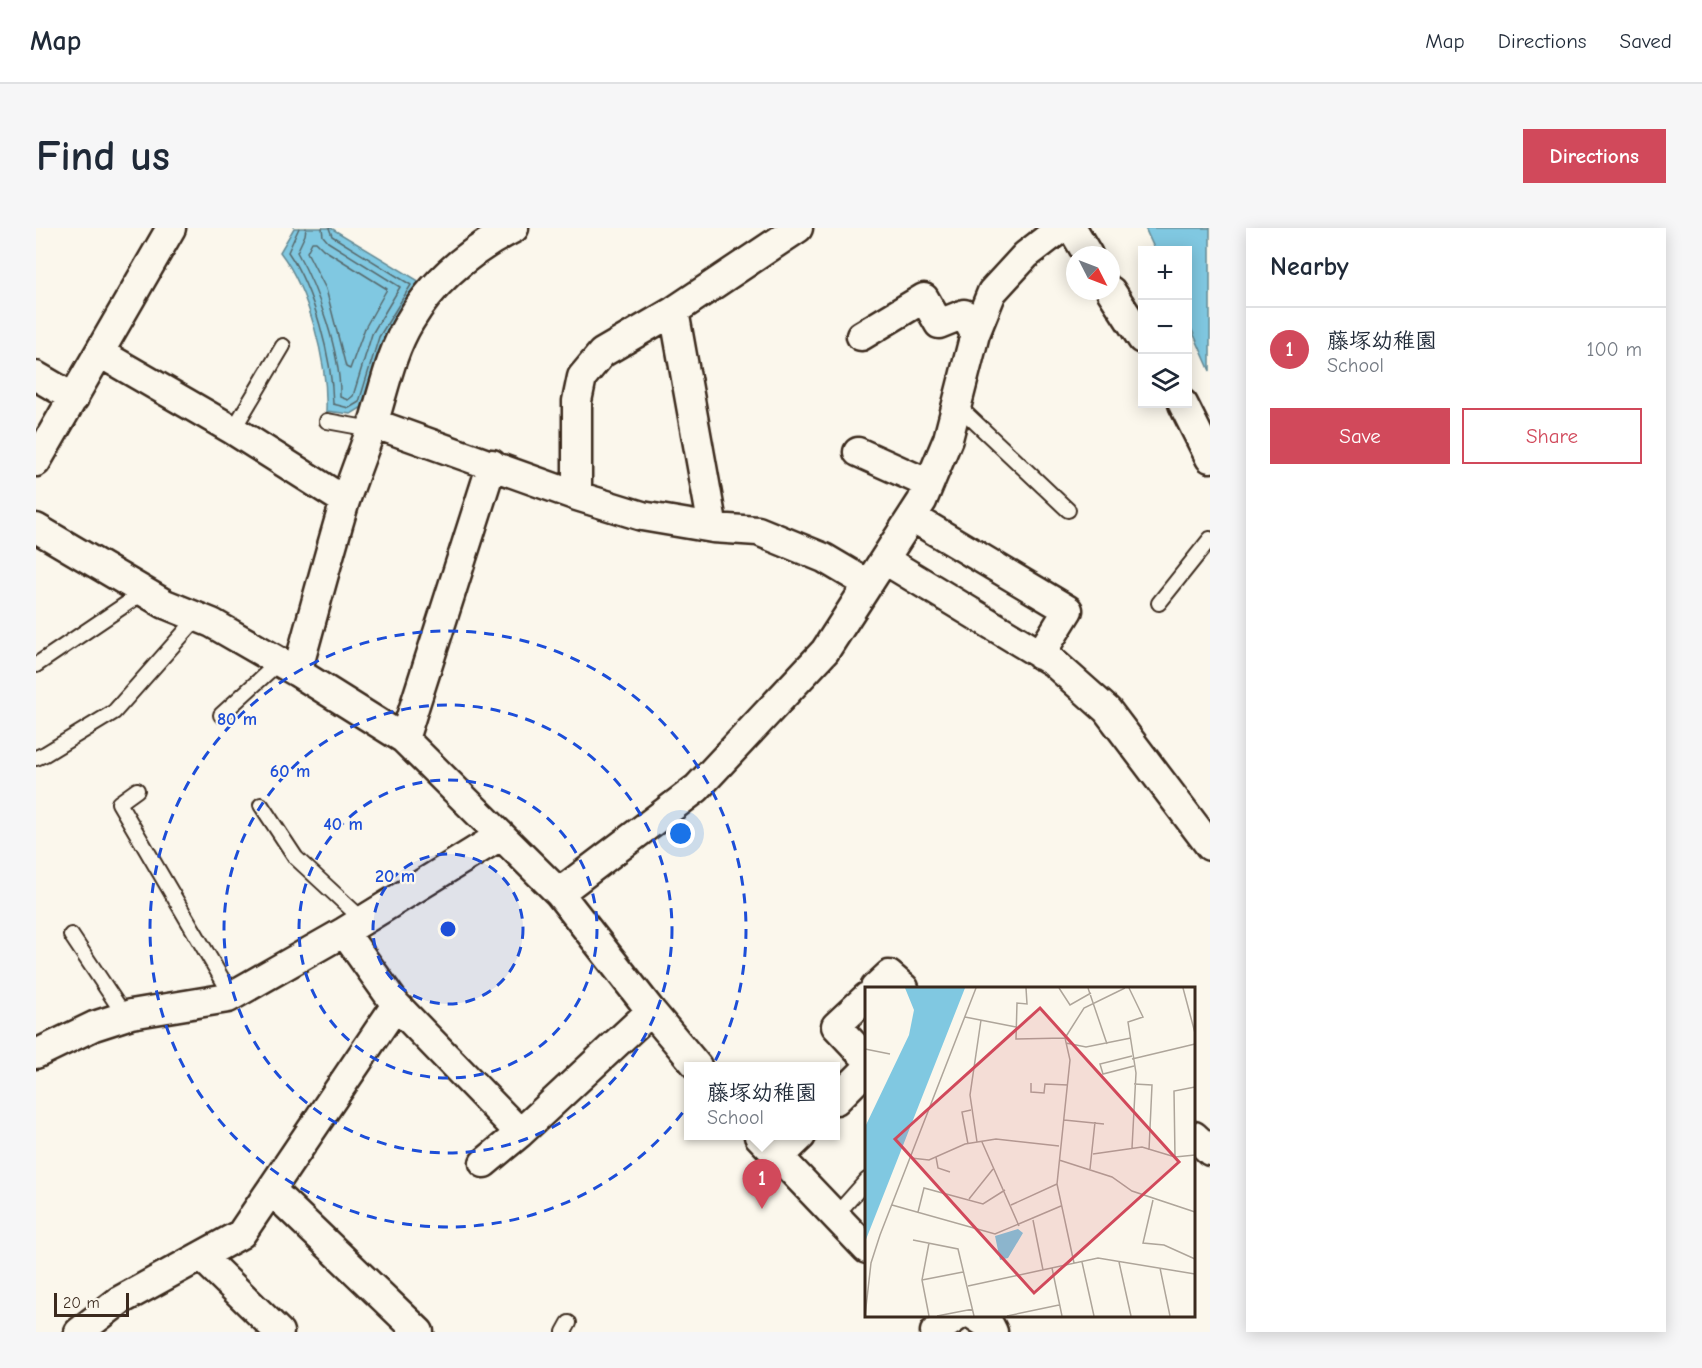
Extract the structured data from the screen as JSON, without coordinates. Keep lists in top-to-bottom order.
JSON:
{
  "scale_bar": "20 m",
  "north": "bottom right",
  "page": {
    "header": "Map",
    "nav": ["Map", "Directions", "Saved"],
    "buttons": [
      "Directions",
      ["Save", "Share"]
    ],
    "title": "Find us",
    "heading": "Nearby",
    "map_buttons": ["+", "−"],
    "list": [
      {
        "mark": "1",
        "name": "藤塚幼稚園",
        "note": "School",
        "value": "100 m"
      }
    ],
    "popup": ["藤塚幼稚園", "School"],
    "pins": "1",
    "scale": "20 m"
  },
  "rings": [
    "80 m",
    "60 m",
    "40 m",
    "20 m"
  ]
}
